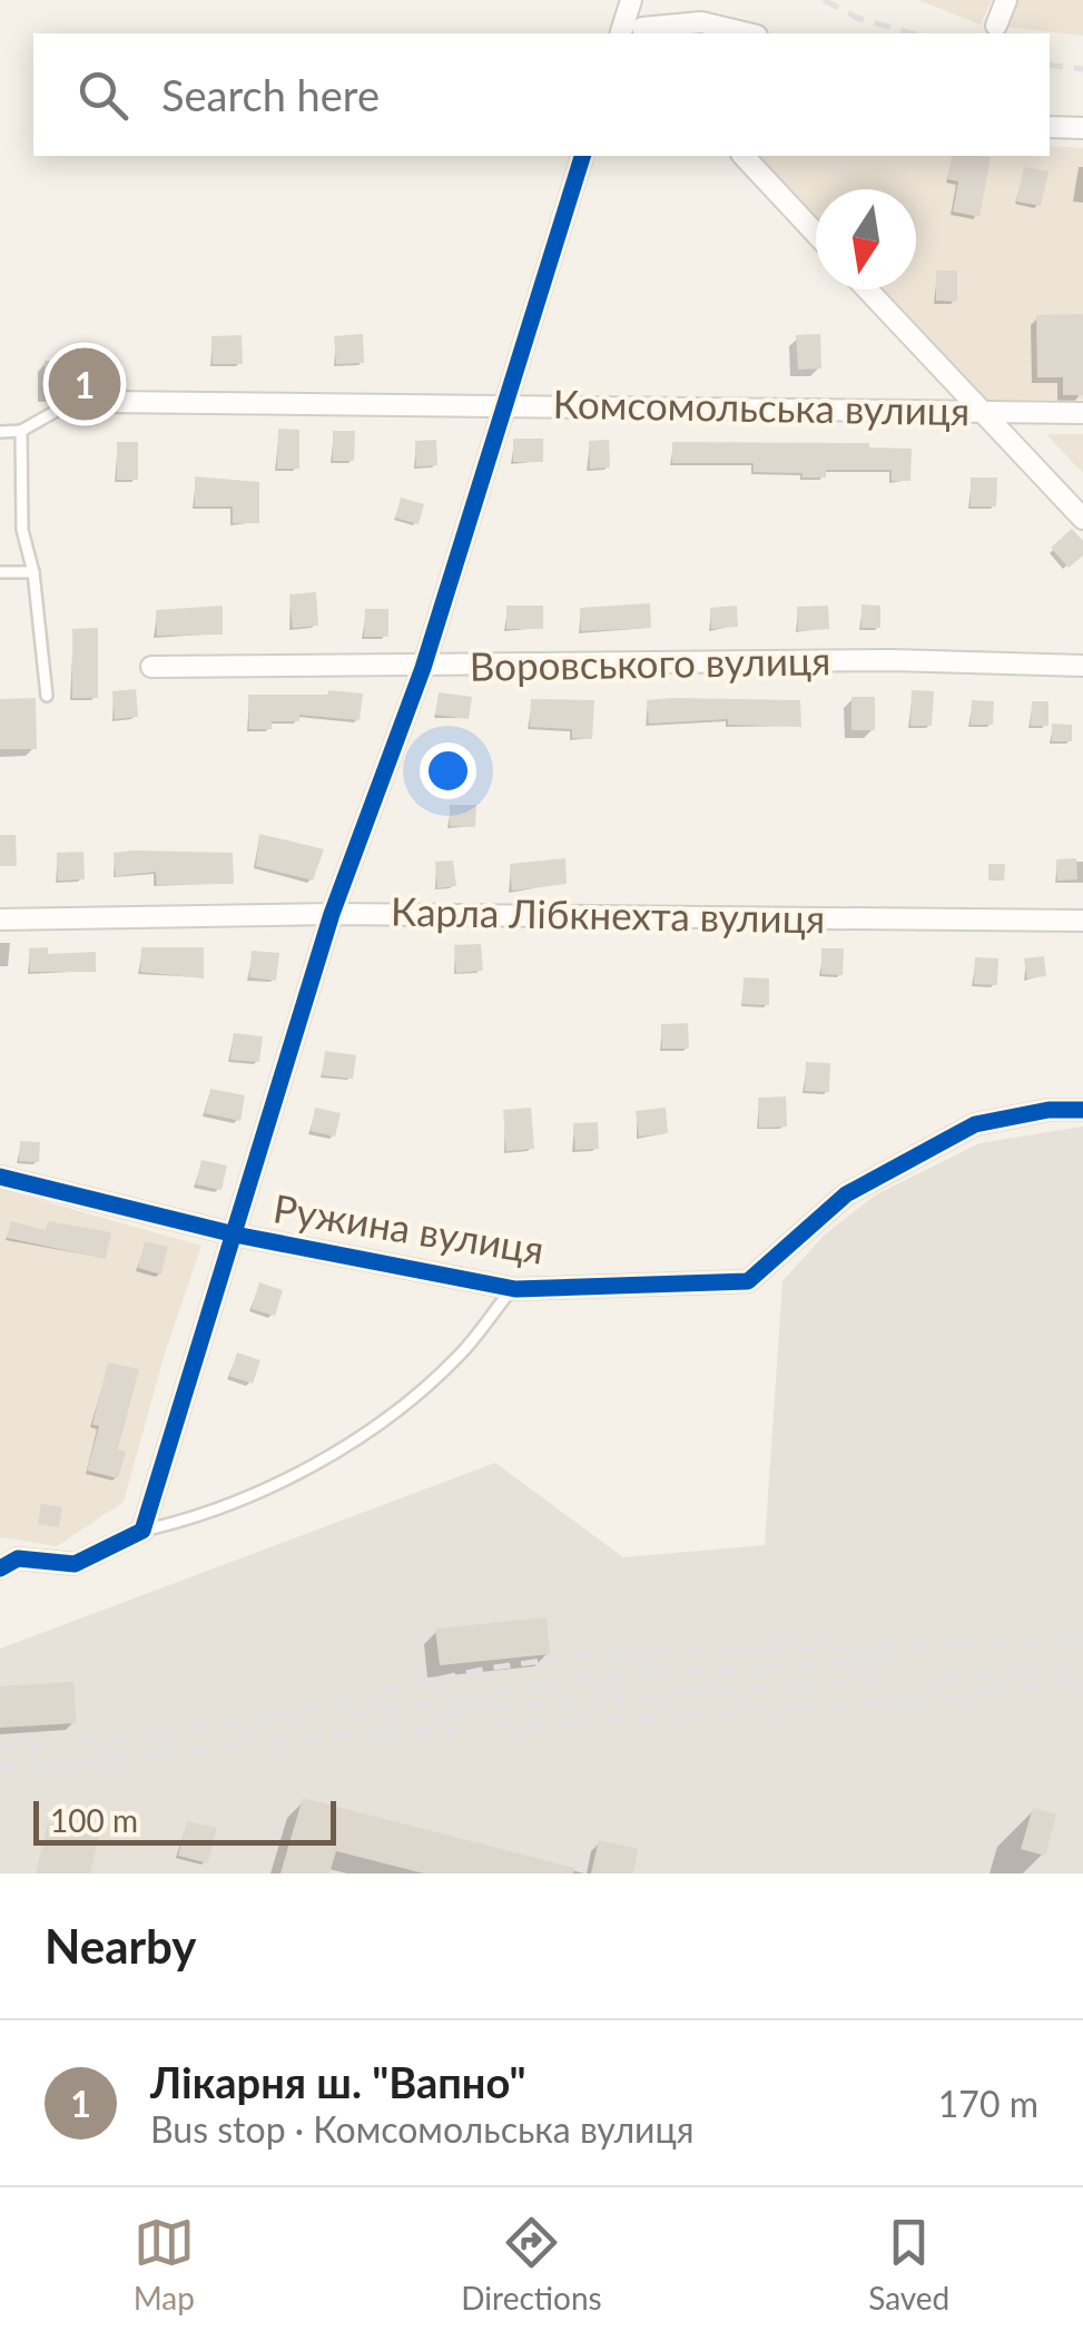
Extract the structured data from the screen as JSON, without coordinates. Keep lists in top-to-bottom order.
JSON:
{
  "streets": {
    "street": [
      "Комсомольська вулиця",
      "Воровського вулиця",
      "Карла Лібкнехта вулиця",
      "Ружина вулиця"
    ]
  },
  "scale_bar": "100 m",
  "north": "bottom",
  "page": {
    "search": "Search here",
    "pins": "1",
    "scale": "100 m",
    "heading": "Nearby",
    "list": [
      {
        "mark": "1",
        "name": "Лікарня ш. \"Вапно\"",
        "note": "Bus stop · Комсомольська вулиця",
        "value": "170 m"
      }
    ],
    "nav": ["Map", "Directions", "Saved"]
  }
}
